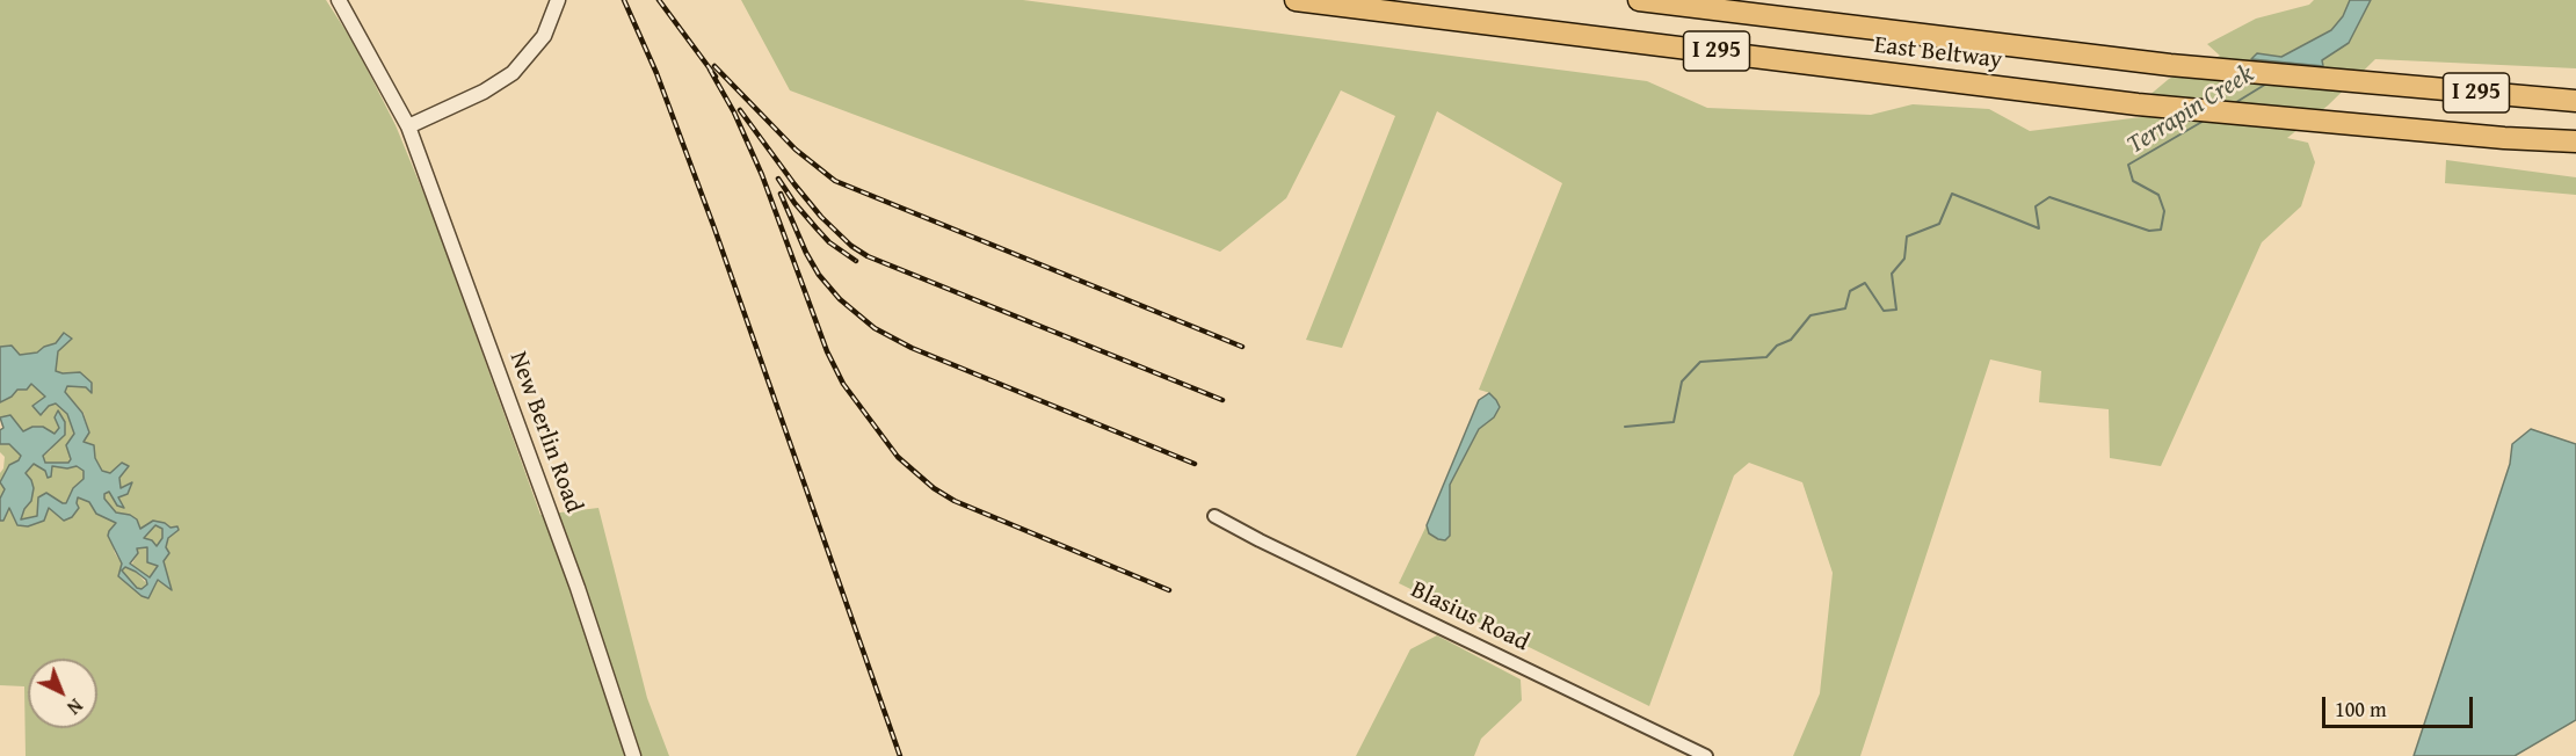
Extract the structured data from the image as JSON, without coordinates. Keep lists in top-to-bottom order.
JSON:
{
  "streets": {
    "highway": ["I 295", "East Beltway"],
    "street": ["New Berlin Road", "Blasius Road"]
  },
  "water": ["Terrapin Creek"],
  "scale_bar": "100 m",
  "north": "bottom right"
}
